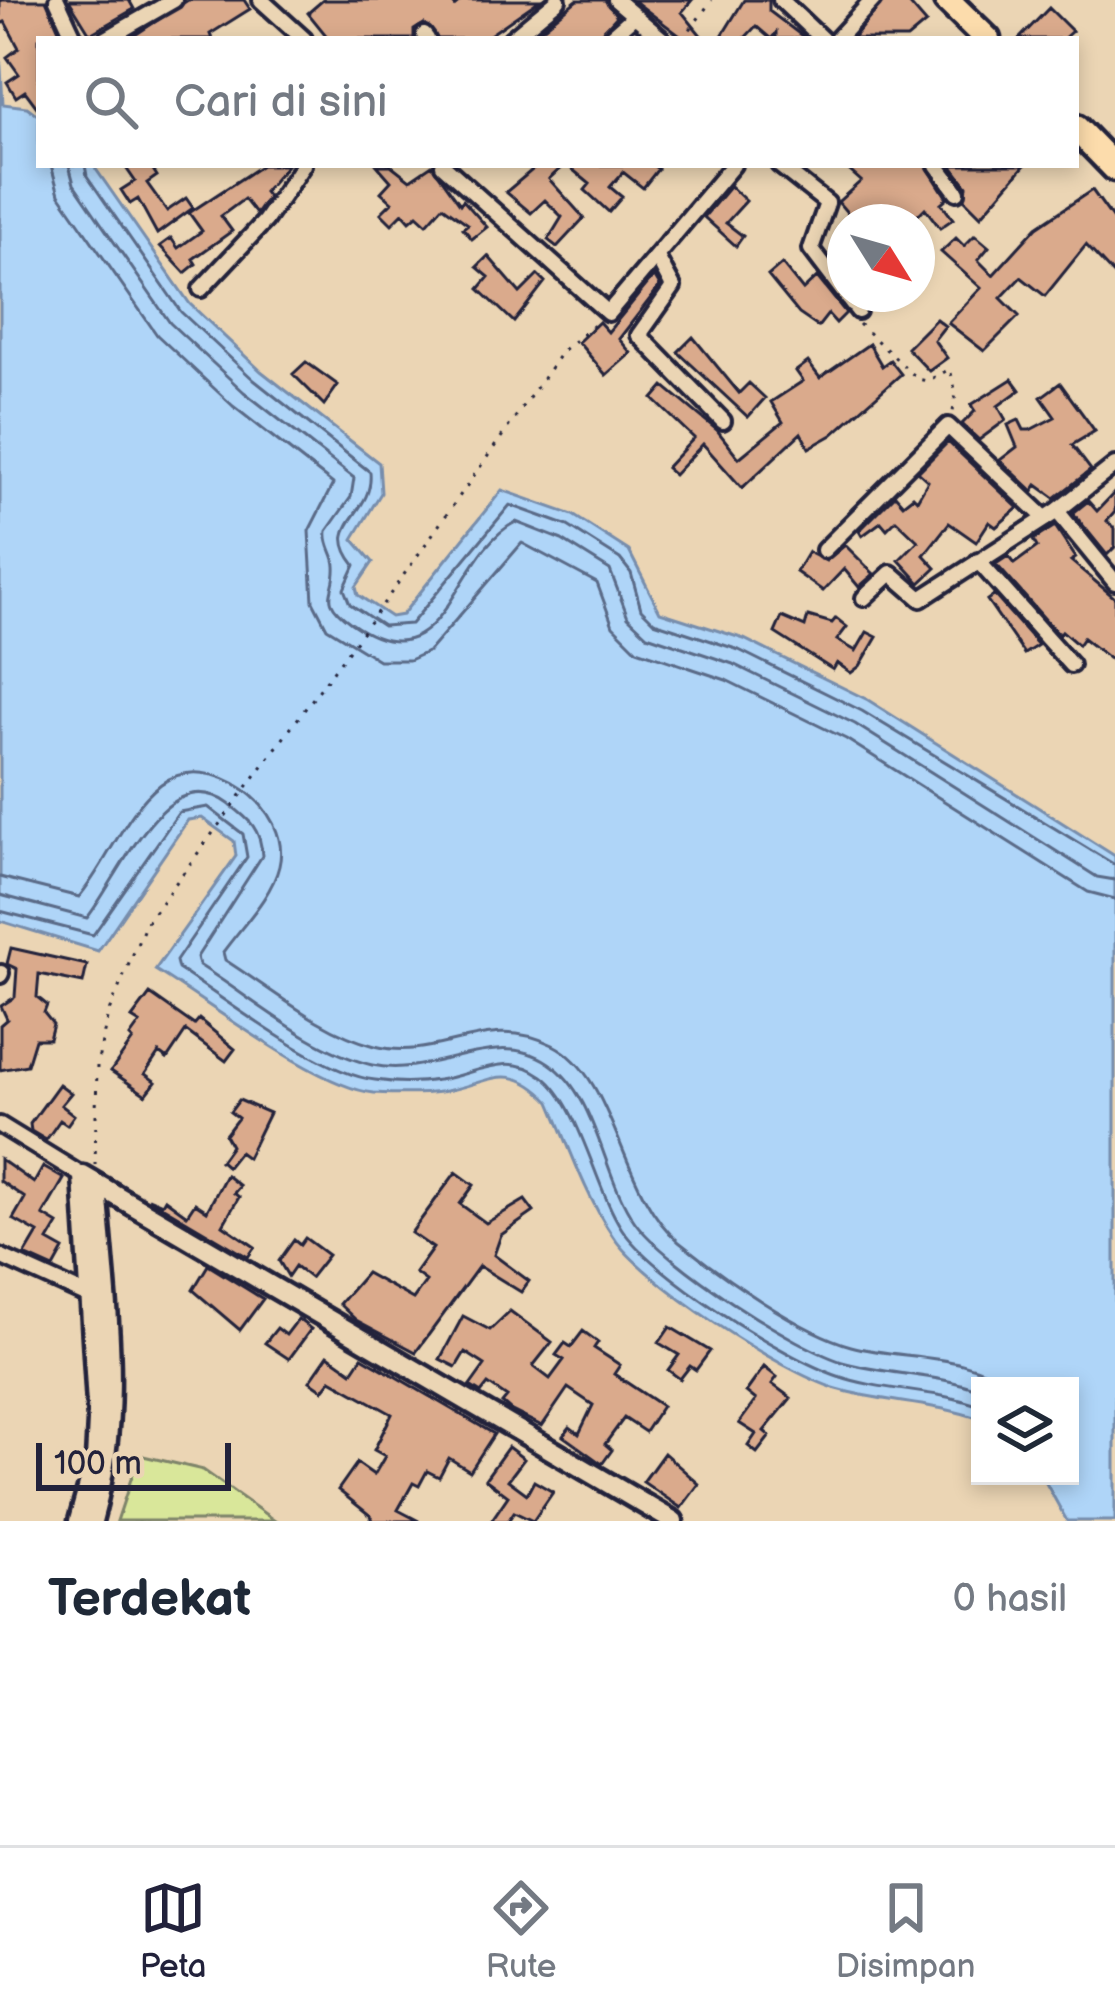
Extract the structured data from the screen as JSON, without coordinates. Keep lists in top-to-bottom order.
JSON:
{
  "scale_bar": "100 m",
  "north": "bottom right",
  "page": {
    "search": "Cari di sini",
    "scale": "100 m",
    "heading": ["Terdekat", "0 hasil"],
    "nav": ["Peta", "Rute", "Disimpan"]
  }
}
